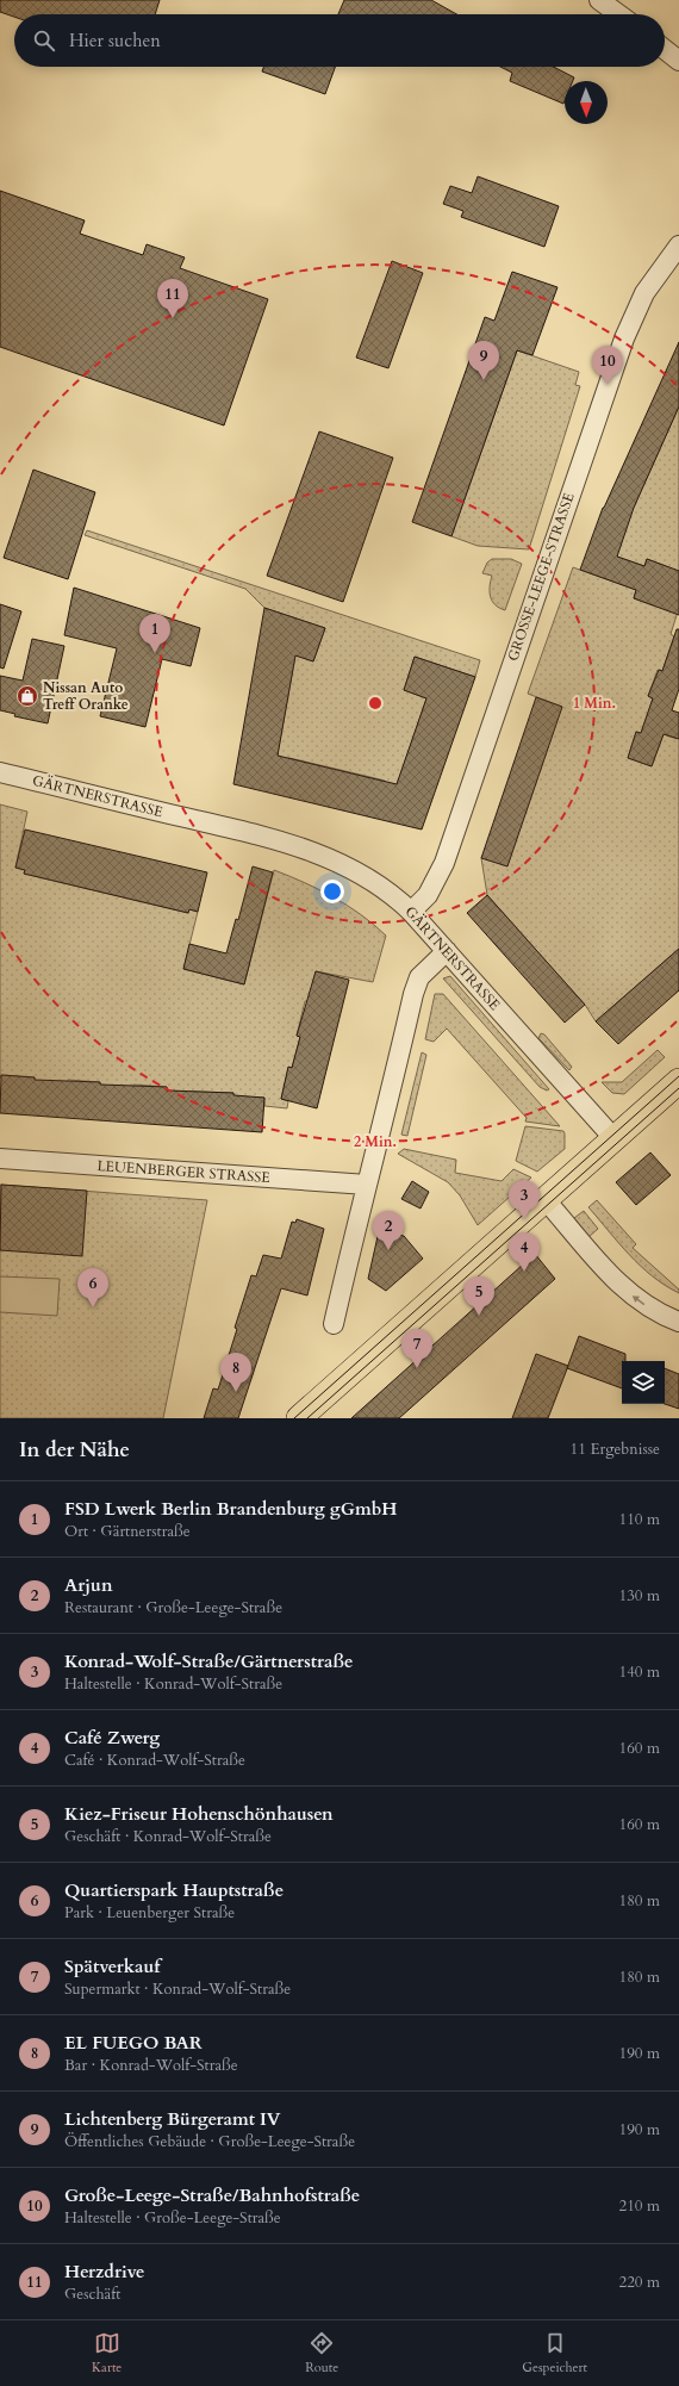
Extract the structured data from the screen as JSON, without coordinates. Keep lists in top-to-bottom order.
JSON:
{
  "streets": {
    "street": ["GROSSE-LEEGE-STRASSE", "GÄRTNERSTRASSE", "LEUENBERGER STRASSE"]
  },
  "crossings": [
    ["GROSSE-LEEGE-STRASSE", "GÄRTNERSTRASSE"]
  ],
  "places": {
    "shop": ["Nissan Auto Treff Oranke"]
  },
  "north": "bottom",
  "page": {
    "search": "Hier suchen",
    "pins": [
      "11",
      "9",
      "10",
      "1",
      "3",
      "2",
      "4",
      "6",
      "5",
      "7",
      "8"
    ],
    "heading": ["In der Nähe", "11 Ergebnisse"],
    "list": [
      {
        "mark": "1",
        "name": "FSD Lwerk Berlin Brandenburg gGmbH",
        "note": "Ort · Gärtnerstraße",
        "value": "110 m"
      },
      {
        "mark": "2",
        "name": "Arjun",
        "note": "Restaurant · Große-Leege-Straße",
        "value": "130 m"
      },
      {
        "mark": "3",
        "name": "Konrad-Wolf-Straße/Gärtnerstraße",
        "note": "Haltestelle · Konrad-Wolf-Straße",
        "value": "140 m"
      },
      {
        "mark": "4",
        "name": "Café Zwerg",
        "note": "Café · Konrad-Wolf-Straße",
        "value": "160 m"
      },
      {
        "mark": "5",
        "name": "Kiez-Friseur Hohenschönhausen",
        "note": "Geschäft · Konrad-Wolf-Straße",
        "value": "160 m"
      },
      {
        "mark": "6",
        "name": "Quartierspark Hauptstraße",
        "note": "Park · Leuenberger Straße",
        "value": "180 m"
      },
      {
        "mark": "7",
        "name": "Spätverkauf",
        "note": "Supermarkt · Konrad-Wolf-Straße",
        "value": "180 m"
      },
      {
        "mark": "8",
        "name": "EL FUEGO BAR",
        "note": "Bar · Konrad-Wolf-Straße",
        "value": "190 m"
      },
      {
        "mark": "9",
        "name": "Lichtenberg Bürgeramt IV",
        "note": "Öffentliches Gebäude · Große-Leege-Straße",
        "value": "190 m"
      },
      {
        "mark": "10",
        "name": "Große-Leege-Straße/Bahnhofstraße",
        "note": "Haltestelle · Große-Leege-Straße",
        "value": "210 m"
      },
      {
        "mark": "11",
        "name": "Herzdrive",
        "note": "Geschäft",
        "value": "220 m"
      }
    ],
    "nav": ["Karte", "Route", "Gespeichert"]
  },
  "rings": ["1 Min.", "2 Min."]
}
